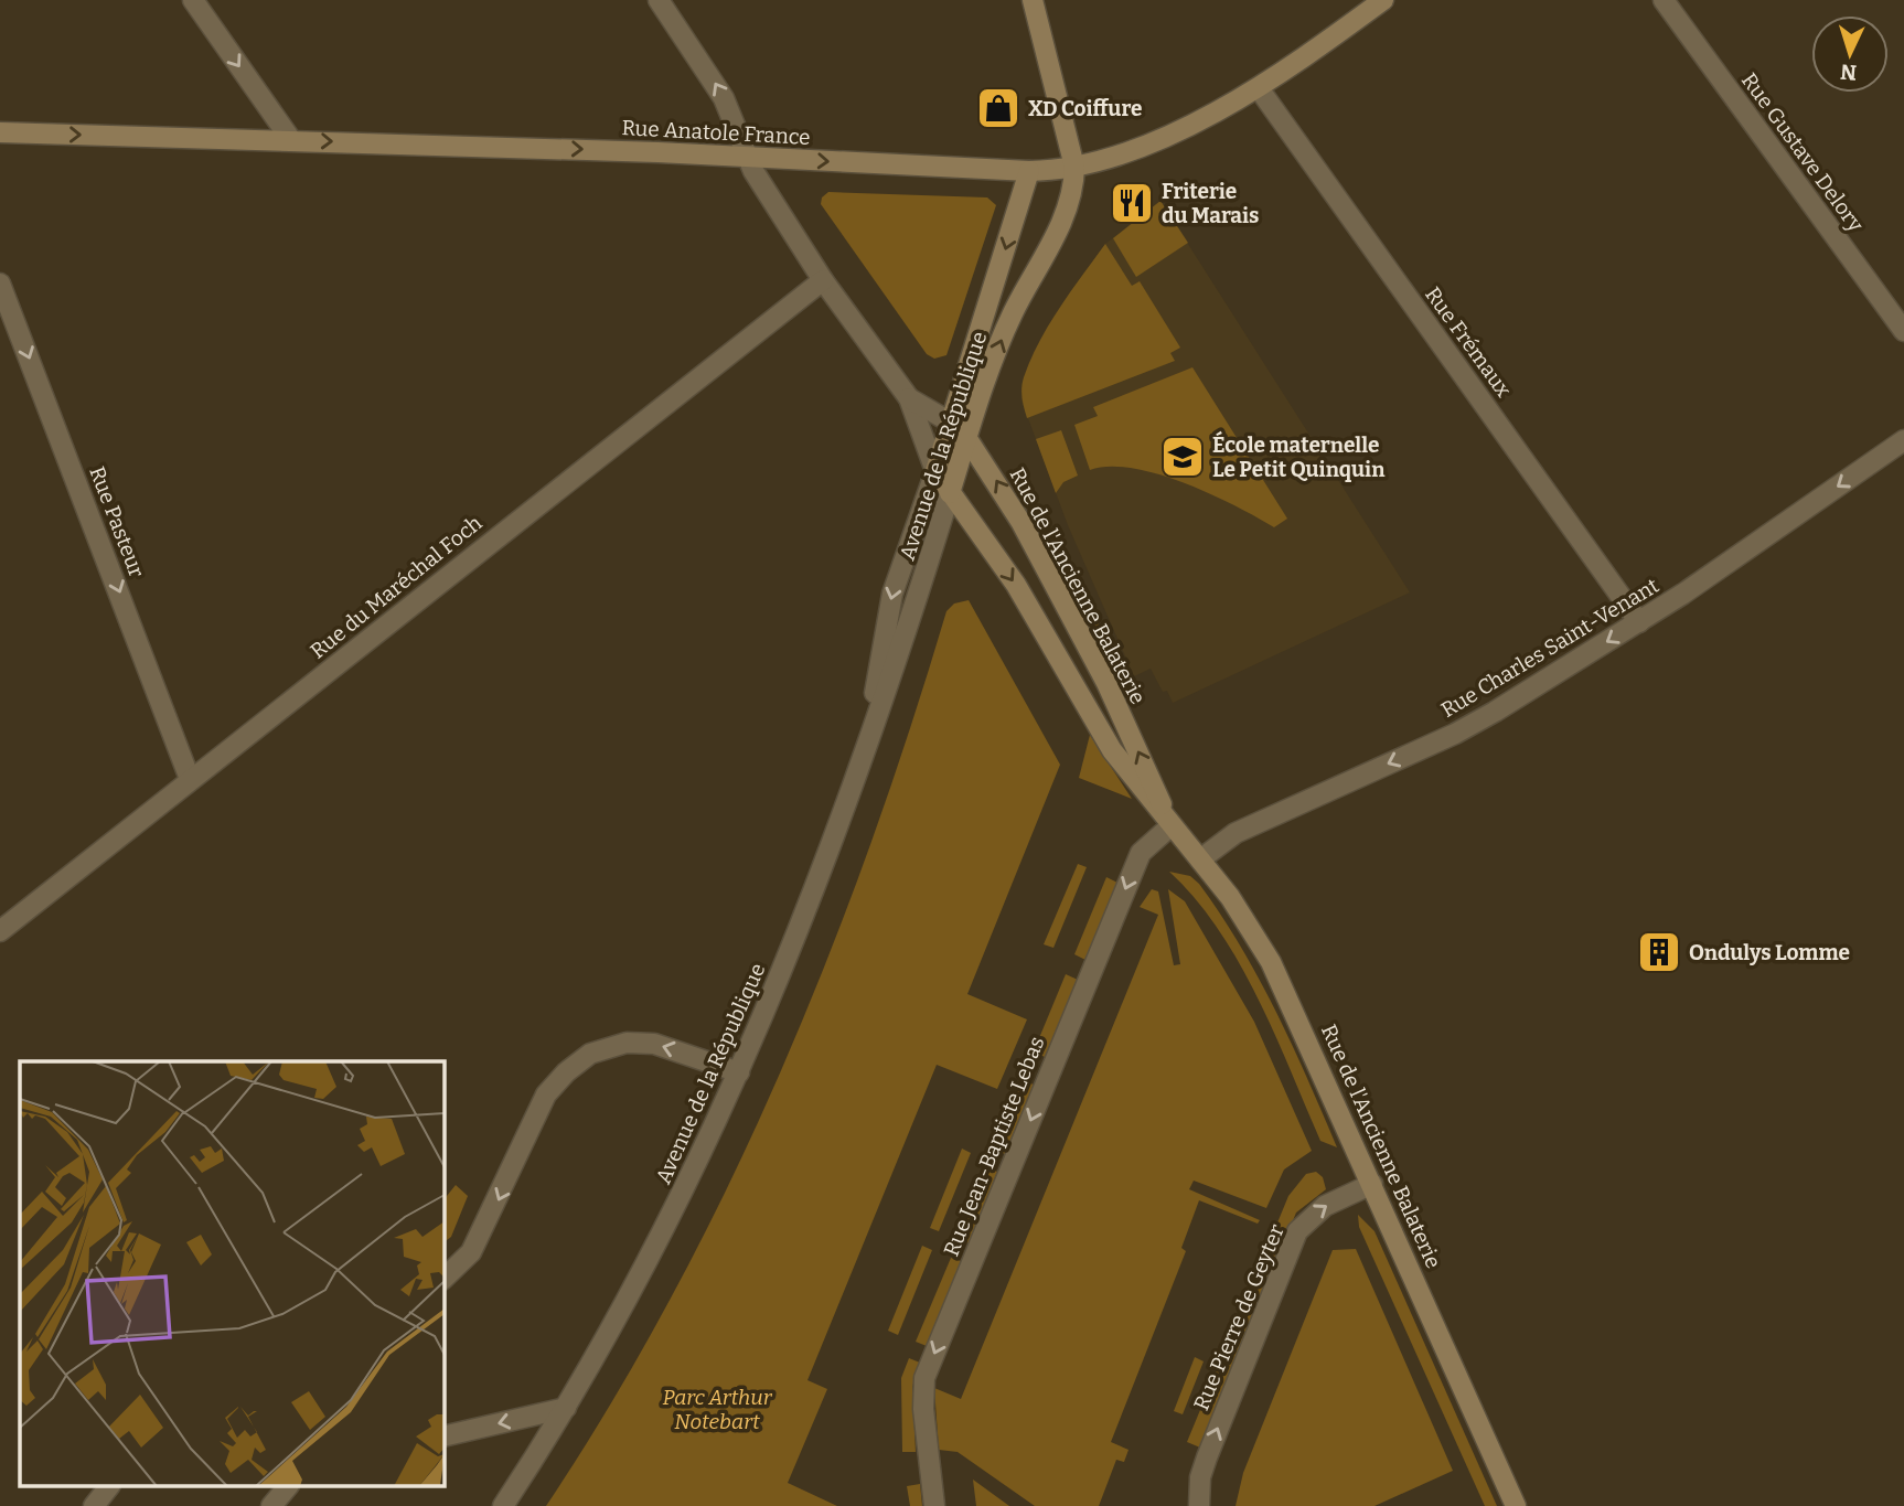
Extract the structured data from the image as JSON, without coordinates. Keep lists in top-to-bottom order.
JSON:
{
  "streets": {
    "street": [
      "Rue Anatole France",
      "Rue Gustave Delory",
      "Rue Frémaux",
      "Avenue de la République",
      "Rue Pasteur",
      "Rue de l'Ancienne Balaterie",
      "Rue du Maréchal Foch",
      "Rue Charles Saint-Venant",
      "Rue Jean-Baptiste Lebas",
      "Rue Pierre de Geyter"
    ]
  },
  "crossings": [
    ["Rue Anatole France", "Rue Frémaux"],
    ["Rue Anatole France", "Avenue de la République"],
    ["Rue Anatole France", "Rue de l'Ancienne Balaterie"],
    ["Rue Frémaux", "Rue Charles Saint-Venant"],
    ["Avenue de la République", "Rue de l'Ancienne Balaterie"],
    ["Rue Pasteur", "Rue du Maréchal Foch"],
    ["Rue de l'Ancienne Balaterie", "Rue du Maréchal Foch"],
    ["Rue de l'Ancienne Balaterie", "Rue Charles Saint-Venant"],
    ["Rue de l'Ancienne Balaterie", "Rue Jean-Baptiste Lebas"],
    ["Rue de l'Ancienne Balaterie", "Rue Pierre de Geyter"]
  ],
  "one_way": [
    "Rue Anatole France",
    "Rue Pasteur",
    "Rue Charles Saint-Venant",
    "Rue Jean-Baptiste Lebas",
    "Rue Pierre de Geyter"
  ],
  "parks": ["Parc Arthur Notebart"],
  "places": {
    "shop": ["XD Coiffure"],
    "restaurant": ["Friterie du Marais"],
    "school or university": ["École maternelle Le Petit Quinquin"],
    "building": ["Ondulys Lomme"]
  },
  "north": "bottom"
}
